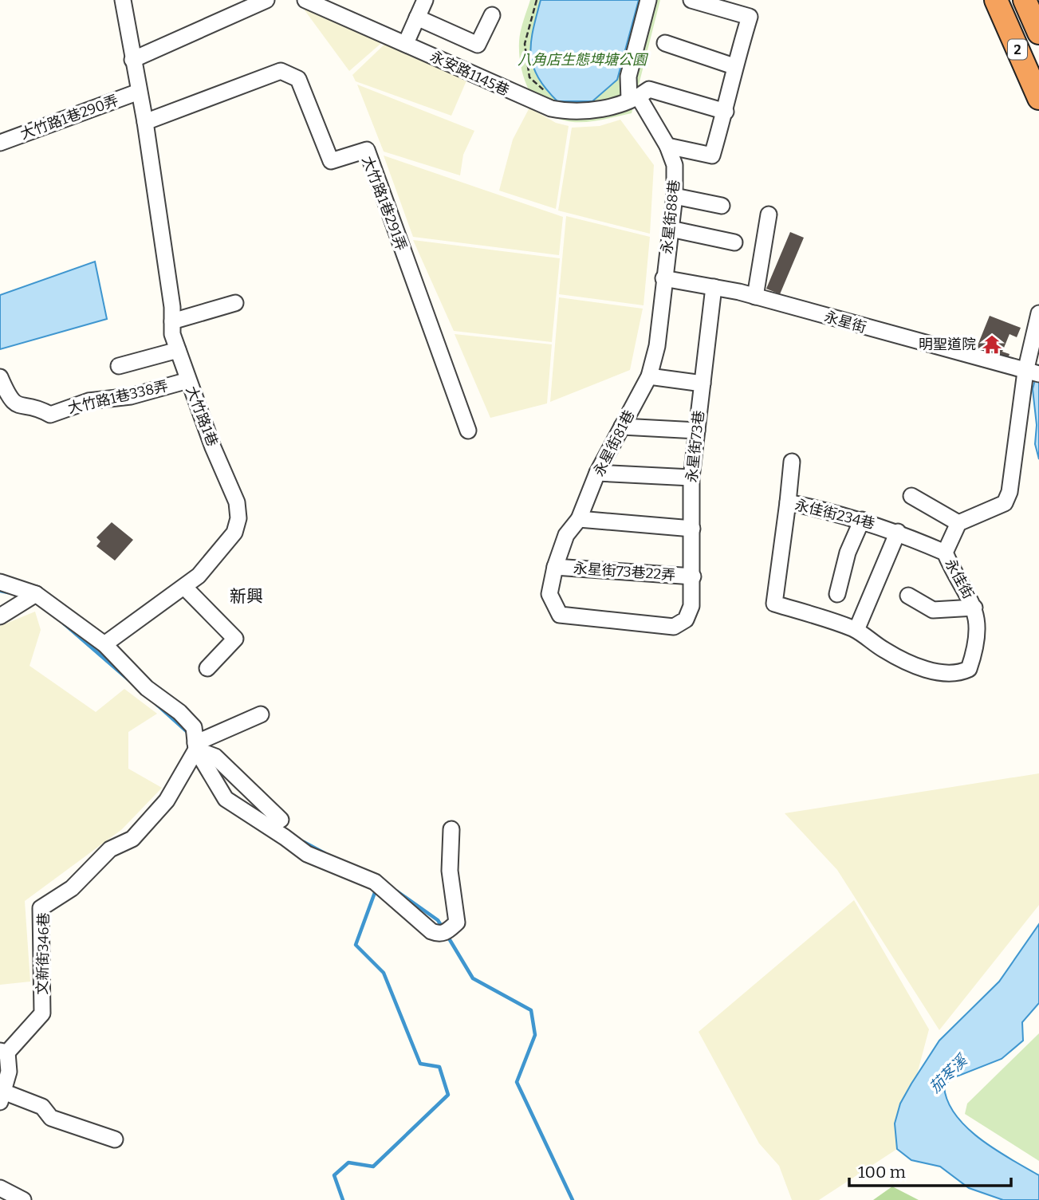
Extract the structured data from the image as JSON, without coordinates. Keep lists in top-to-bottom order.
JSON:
{
  "streets": {
    "highway": ["2"],
    "street": [
      "永安路1145巷",
      "大竹路1巷290弄",
      "大竹路1巷291弄",
      "永星街88巷",
      "永星街",
      "大竹路1巷338弄",
      "大竹路1巷",
      "永星街81巷",
      "永星街73巷",
      "永佳街234巷",
      "永星街73巷22弄",
      "永佳街",
      "文新街346巷"
    ]
  },
  "crossings": [
    ["永安路1145巷", "永星街88巷"],
    ["大竹路1巷290弄", "大竹路1巷"],
    ["大竹路1巷291弄", "大竹路1巷"],
    ["永星街88巷", "永星街"],
    ["永星街88巷", "永星街81巷"],
    ["永星街", "永星街81巷"],
    ["永星街", "永星街73巷"],
    ["大竹路1巷338弄", "大竹路1巷"],
    ["永星街81巷", "永星街73巷"],
    ["永星街81巷", "永星街73巷22弄"],
    ["永星街73巷", "永星街73巷22弄"],
    ["永佳街234巷", "永佳街"]
  ],
  "districts": ["新興"],
  "water": ["茄苳溪"],
  "parks": ["八角店生態埤塘公園"],
  "places": {
    "temple": ["明聖道院"]
  },
  "scale_bar": "100 m"
}
